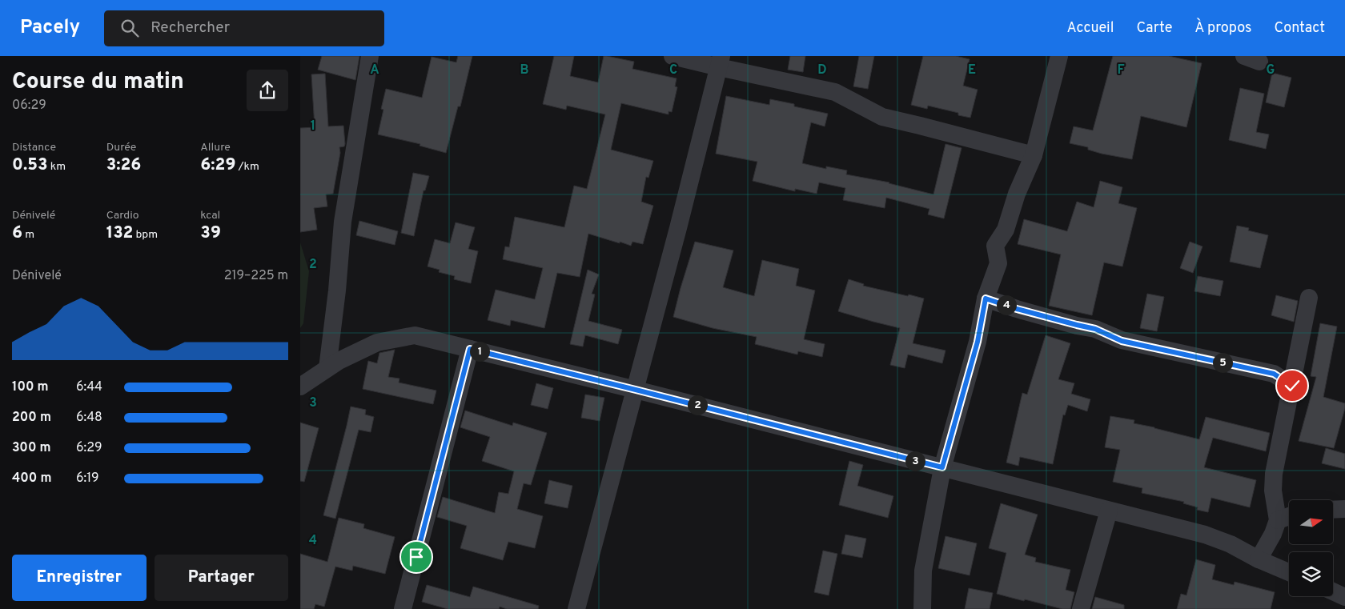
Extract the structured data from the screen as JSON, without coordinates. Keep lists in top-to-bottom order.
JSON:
{
  "north": "right",
  "page": {
    "header": "Pacely",
    "search": "Rechercher",
    "nav": [
      "Accueil",
      "Carte",
      "À propos",
      "Contact"
    ],
    "heading": ["Course du matin", "06:29"],
    "stats": [
      ["Distance", "0.53 km"],
      ["Durée", "3:26"],
      ["Allure", "6:29 /km"],
      ["Dénivelé", "6 m"],
      ["Cardio", "132 bpm"],
      ["kcal", "39"]
    ],
    "chart": ["Dénivelé", "219–225 m"],
    "pins": [
      "4",
      "1",
      "5",
      "2",
      "3"
    ],
    "list": [
      {
        "name": "100 m",
        "note": "6:44"
      },
      {
        "name": "200 m",
        "note": "6:48"
      },
      {
        "name": "300 m",
        "note": "6:29"
      },
      {
        "name": "400 m",
        "note": "6:19"
      }
    ],
    "buttons": ["Enregistrer", "Partager"]
  },
  "grid": {
    "columns": [
      "A",
      "B",
      "C",
      "D",
      "E",
      "F",
      "G"
    ],
    "rows": [
      "1",
      "2",
      "3",
      "4"
    ]
  }
}
